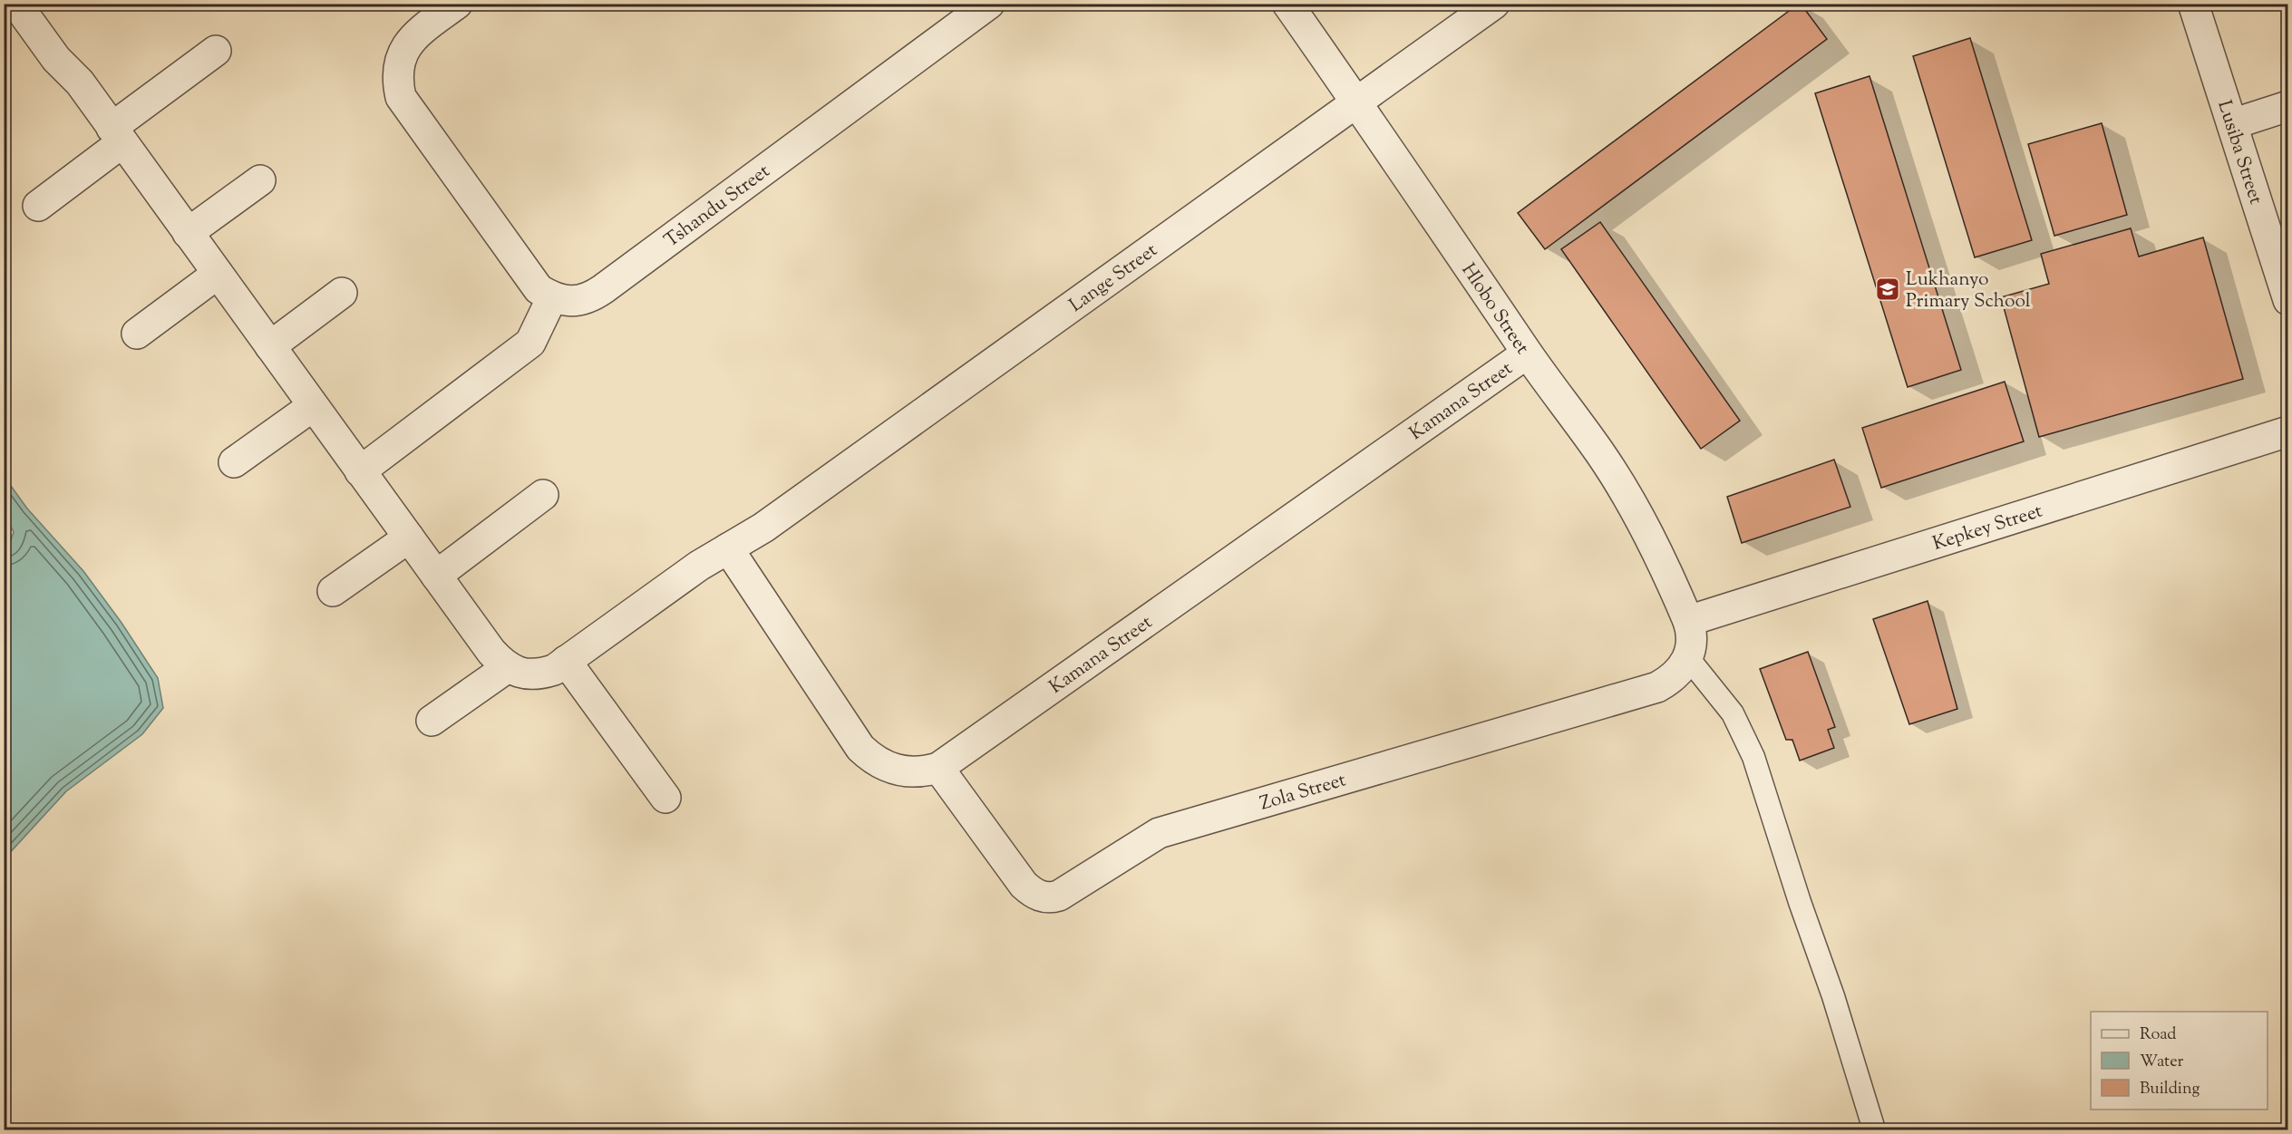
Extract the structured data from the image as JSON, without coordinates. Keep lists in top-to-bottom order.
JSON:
{
  "streets": {
    "street": [
      "Lusiba Street",
      "Tshandu Street",
      "Lange Street",
      "Hlobo Street",
      "Kamana Street",
      "Kepkey Street",
      "Zola Street"
    ]
  },
  "crossings": [
    ["Lange Street", "Hlobo Street"],
    ["Lange Street", "Kamana Street"],
    ["Hlobo Street", "Kamana Street"],
    ["Hlobo Street", "Kepkey Street"],
    ["Kamana Street", "Zola Street"]
  ],
  "places": {
    "school or university": ["Lukhanyo Primary School"]
  },
  "legend": ["Road", "Water", "Building"]
}
